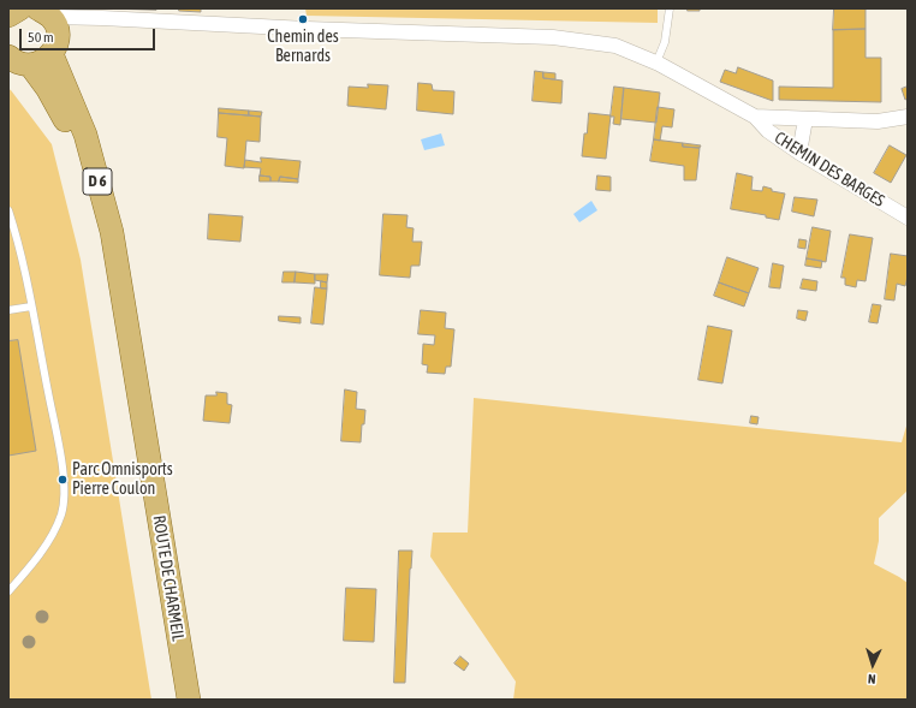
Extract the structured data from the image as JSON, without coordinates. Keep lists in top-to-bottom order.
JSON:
{
  "streets": {
    "main road": ["D 6", "ROUTE DE CHARMEIL"],
    "street": ["CHEMIN DES BARGES"]
  },
  "places": ["Chemin des Bernards", "Parc Omnisports Pierre Coulon"],
  "scale_bar": "50 m",
  "north": "bottom"
}
